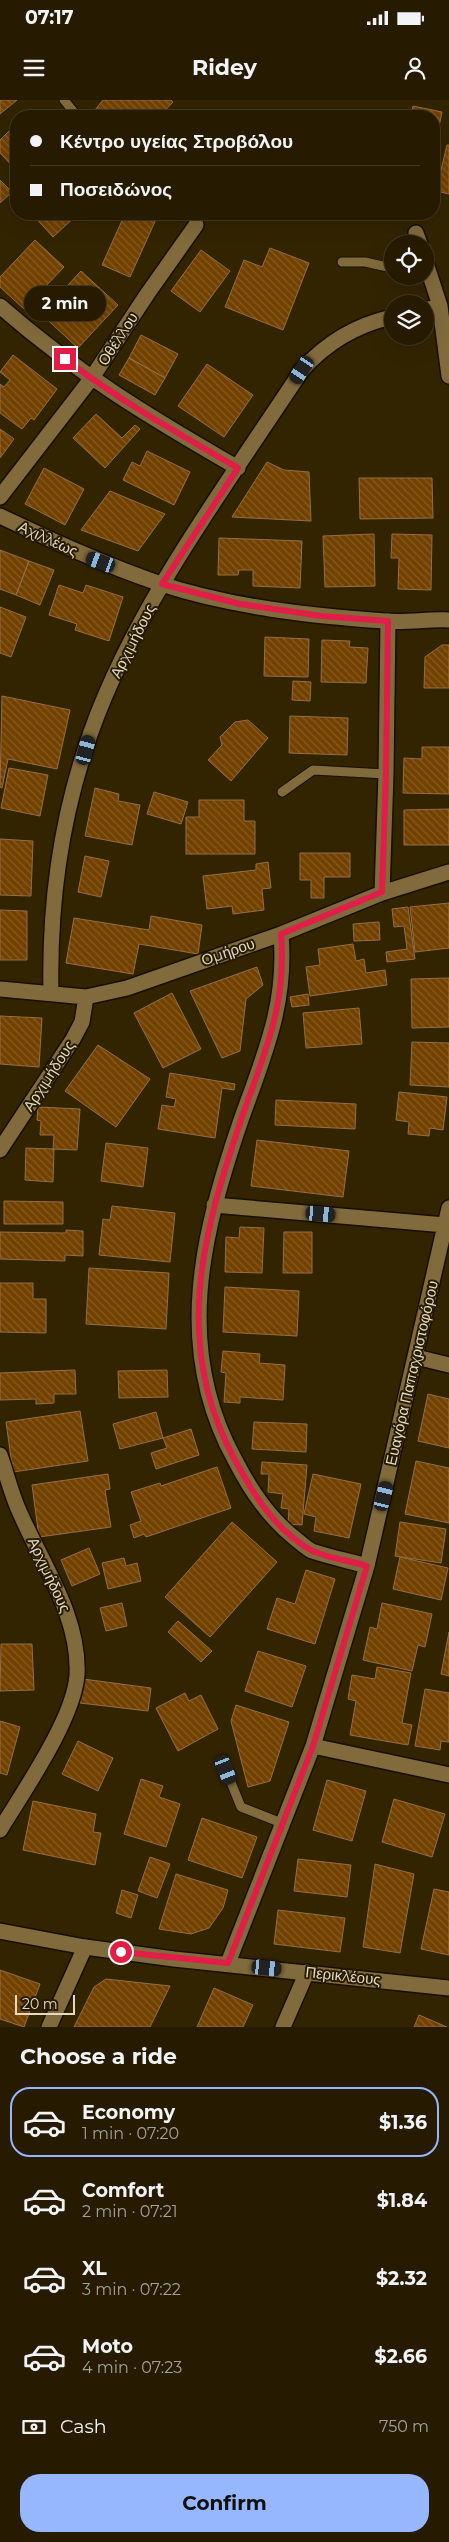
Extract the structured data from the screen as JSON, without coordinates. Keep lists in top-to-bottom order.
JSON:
{
  "streets": {
    "street": [
      "Οθέλλου",
      "Αχιλλέως",
      "Αρχιμήδους",
      "Ομήρου",
      "Ευαγόρα Παπαχριστοφόρου",
      "Περικλέους"
    ]
  },
  "crossings": [
    ["Αχιλλέως", "Αρχιμήδους"],
    ["Αρχιμήδους", "Ομήρου"],
    ["Ευαγόρα Παπαχριστοφόρου", "Περικλέους"]
  ],
  "scale_bar": "20 m",
  "page": {
    "status": "07:17",
    "header": "Ridey",
    "banner": ["Κέντρο υγείας Στροβόλου", "Ποσειδώνος"],
    "bubble": "2 min",
    "scale": "20 m",
    "heading": "Choose a ride",
    "list": [
      {
        "name": "Economy",
        "note": "1 min · 07:20",
        "value": "$1.36"
      },
      {
        "name": "Comfort",
        "note": "2 min · 07:21",
        "value": "$1.84"
      },
      {
        "name": "XL",
        "note": "3 min · 07:22",
        "value": "$2.32"
      },
      {
        "name": "Moto",
        "note": "4 min · 07:23",
        "value": "$2.66"
      }
    ],
    "pay": ["Cash", "750 m"],
    "buttons": "Confirm"
  }
}
